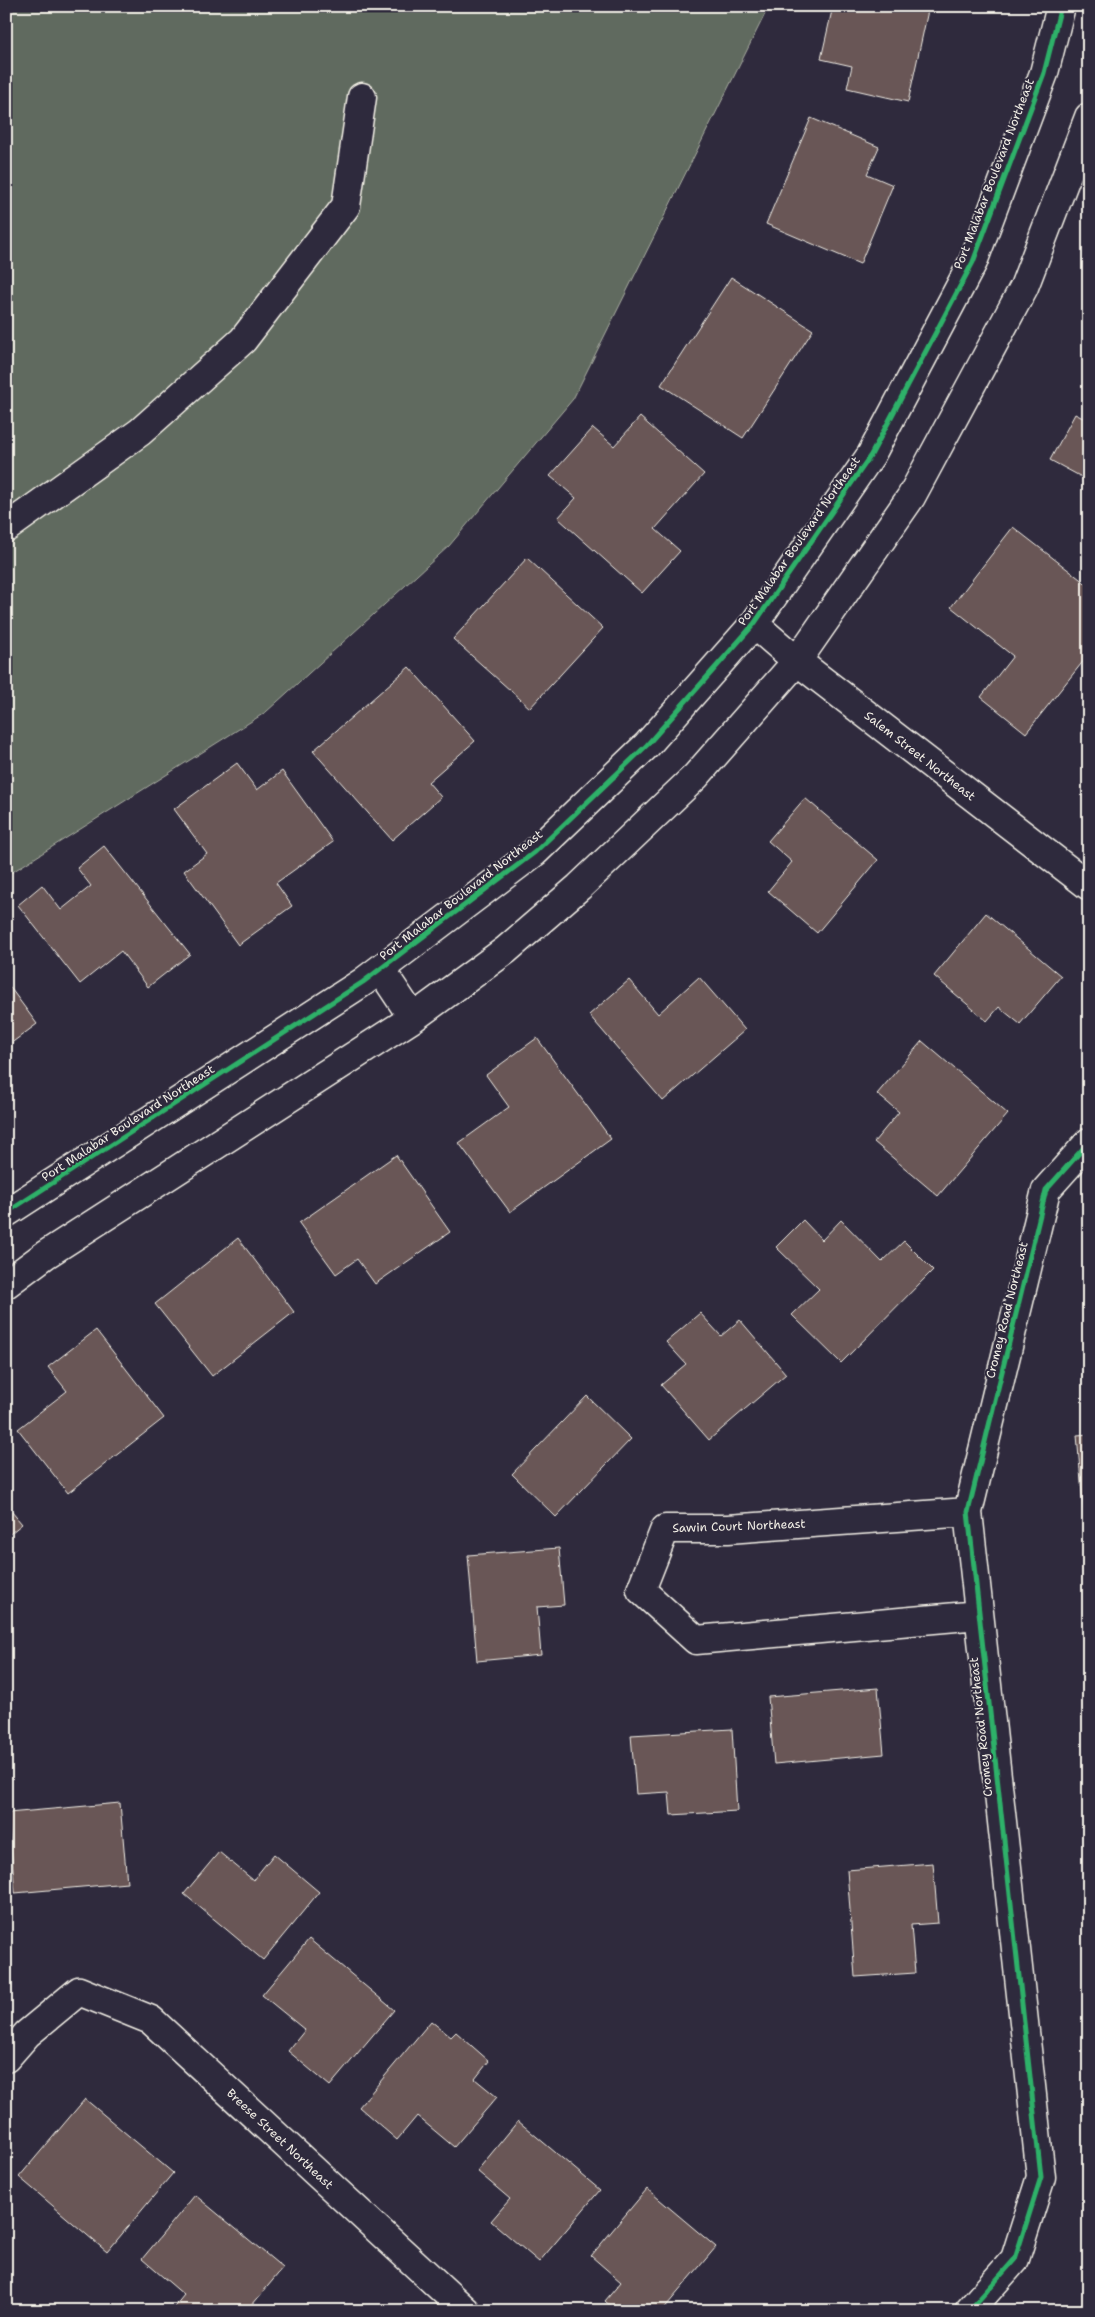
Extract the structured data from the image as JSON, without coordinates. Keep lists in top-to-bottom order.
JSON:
{
  "streets": {
    "street": [
      "Port Malabar Boulevard Northeast",
      "Salem Street Northeast",
      "Cromey Road Northeast",
      "Sawin Court Northeast",
      "Breese Street Northeast"
    ]
  },
  "crossings": [
    ["Port Malabar Boulevard Northeast", "Salem Street Northeast"],
    ["Cromey Road Northeast", "Sawin Court Northeast"]
  ]
}
